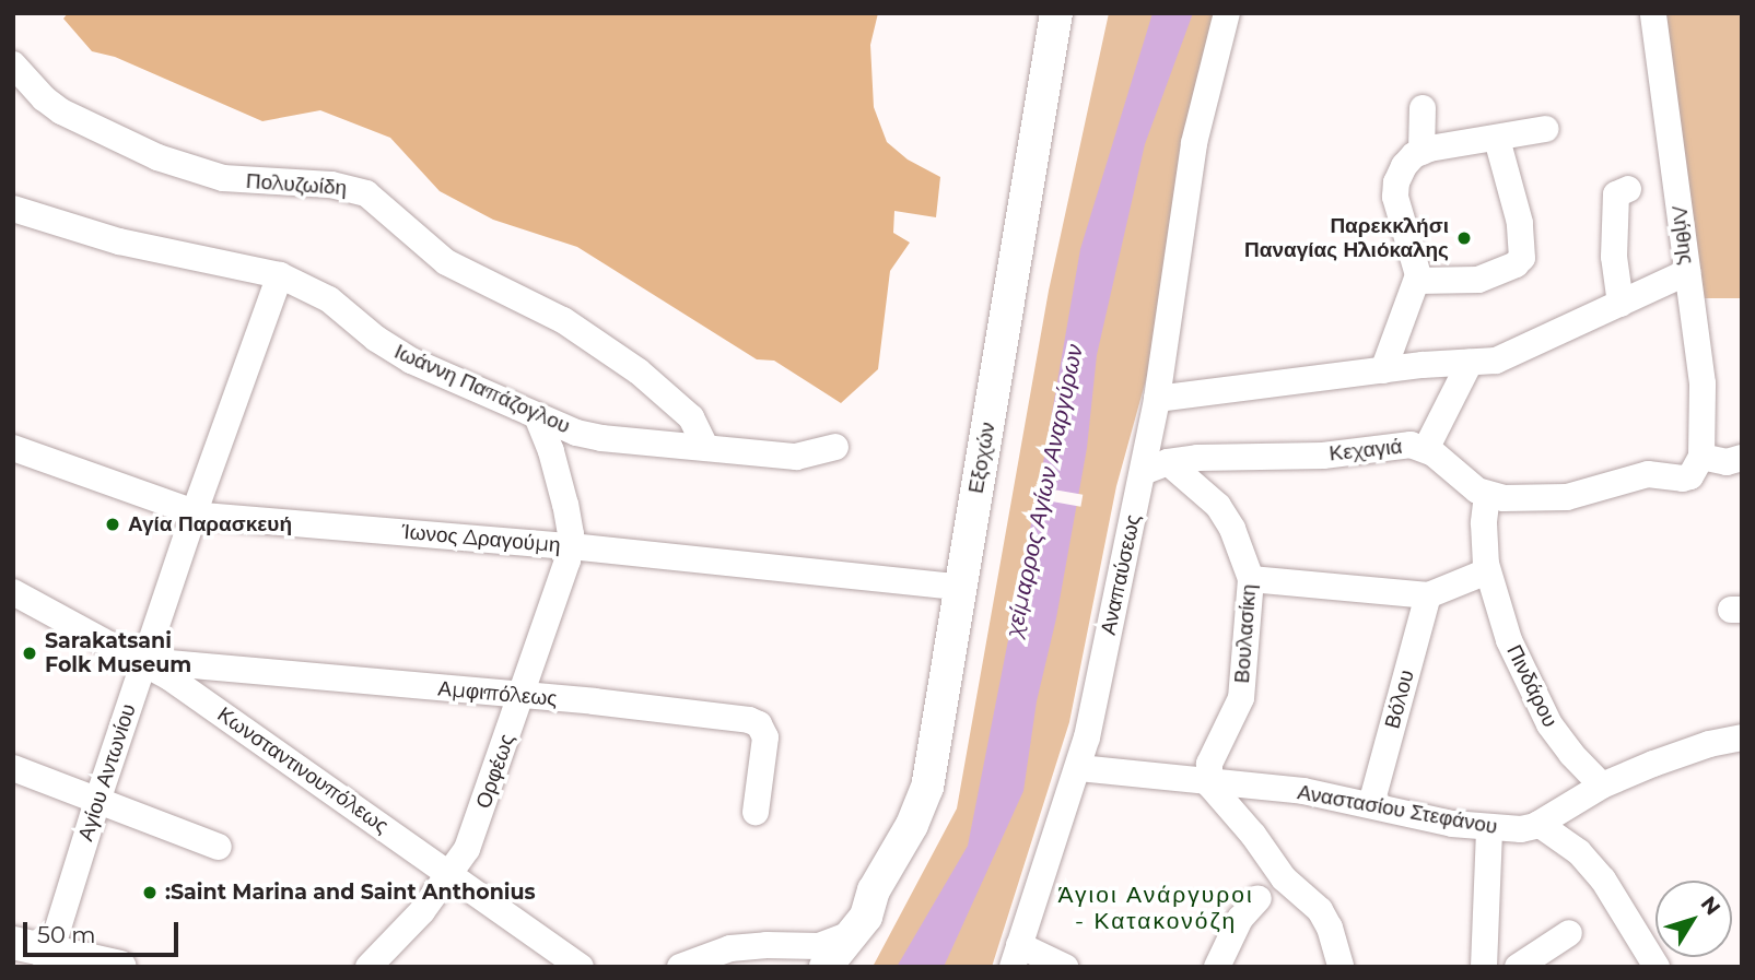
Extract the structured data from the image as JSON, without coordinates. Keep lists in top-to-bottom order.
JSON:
{
  "streets": {
    "main road": ["Εξοχών"],
    "street": [
      "Πολυζωίδη",
      "Λήθης",
      "Ιωάννη Παπάζογλου",
      "Κεχαγιά",
      "Ίωνος Δραγούμη",
      "Αναπαύσεως",
      "Βουλασίκη",
      "Πινδάρου",
      "Αμφιπόλεως",
      "Βόλου",
      "Κωνσταντινουπόλεως",
      "Ορφέως",
      "Αγίου Αντωνίου",
      "Αναστασίου Στεφάνου"
    ]
  },
  "crossings": [
    ["Πολυζωίδη", "Ιωάννη Παπάζογλου"],
    ["Λήθης", "Κεχαγιά"],
    ["Ιωάννη Παπάζογλου", "Ορφέως"],
    ["Ιωάννη Παπάζογλου", "Αγίου Αντωνίου"],
    ["Κεχαγιά", "Αναπαύσεως"],
    ["Κεχαγιά", "Βουλασίκη"],
    ["Κεχαγιά", "Πινδάρου"],
    ["Εξοχών", "Ίωνος Δραγούμη"],
    ["Ίωνος Δραγούμη", "Ορφέως"],
    ["Ίωνος Δραγούμη", "Αγίου Αντωνίου"],
    ["Αναπαύσεως", "Βουλασίκη"],
    ["Αναπαύσεως", "Αναστασίου Στεφάνου"],
    ["Βουλασίκη", "Αναστασίου Στεφάνου"],
    ["Πινδάρου", "Αναστασίου Στεφάνου"],
    ["Αμφιπόλεως", "Κωνσταντινουπόλεως"],
    ["Αμφιπόλεως", "Ορφέως"],
    ["Αμφιπόλεως", "Αγίου Αντωνίου"],
    ["Βόλου", "Αναστασίου Στεφάνου"],
    ["Κωνσταντινουπόλεως", "Ορφέως"],
    ["Κωνσταντινουπόλεως", "Αγίου Αντωνίου"]
  ],
  "districts": ["Άγιοι Ανάργυροι - Κατακονόζη"],
  "water": ["χείμαρρος Αγίων Αναργύρων"],
  "places": [
    "Παρεκκλήσι Παναγίας Ηλιόκαλης",
    "Αγία Παρασκευή",
    "Sarakatsani Folk Museum",
    ":Saint Marina and Saint Anthonius"
  ],
  "scale_bar": "50 m",
  "north": "top right"
}
